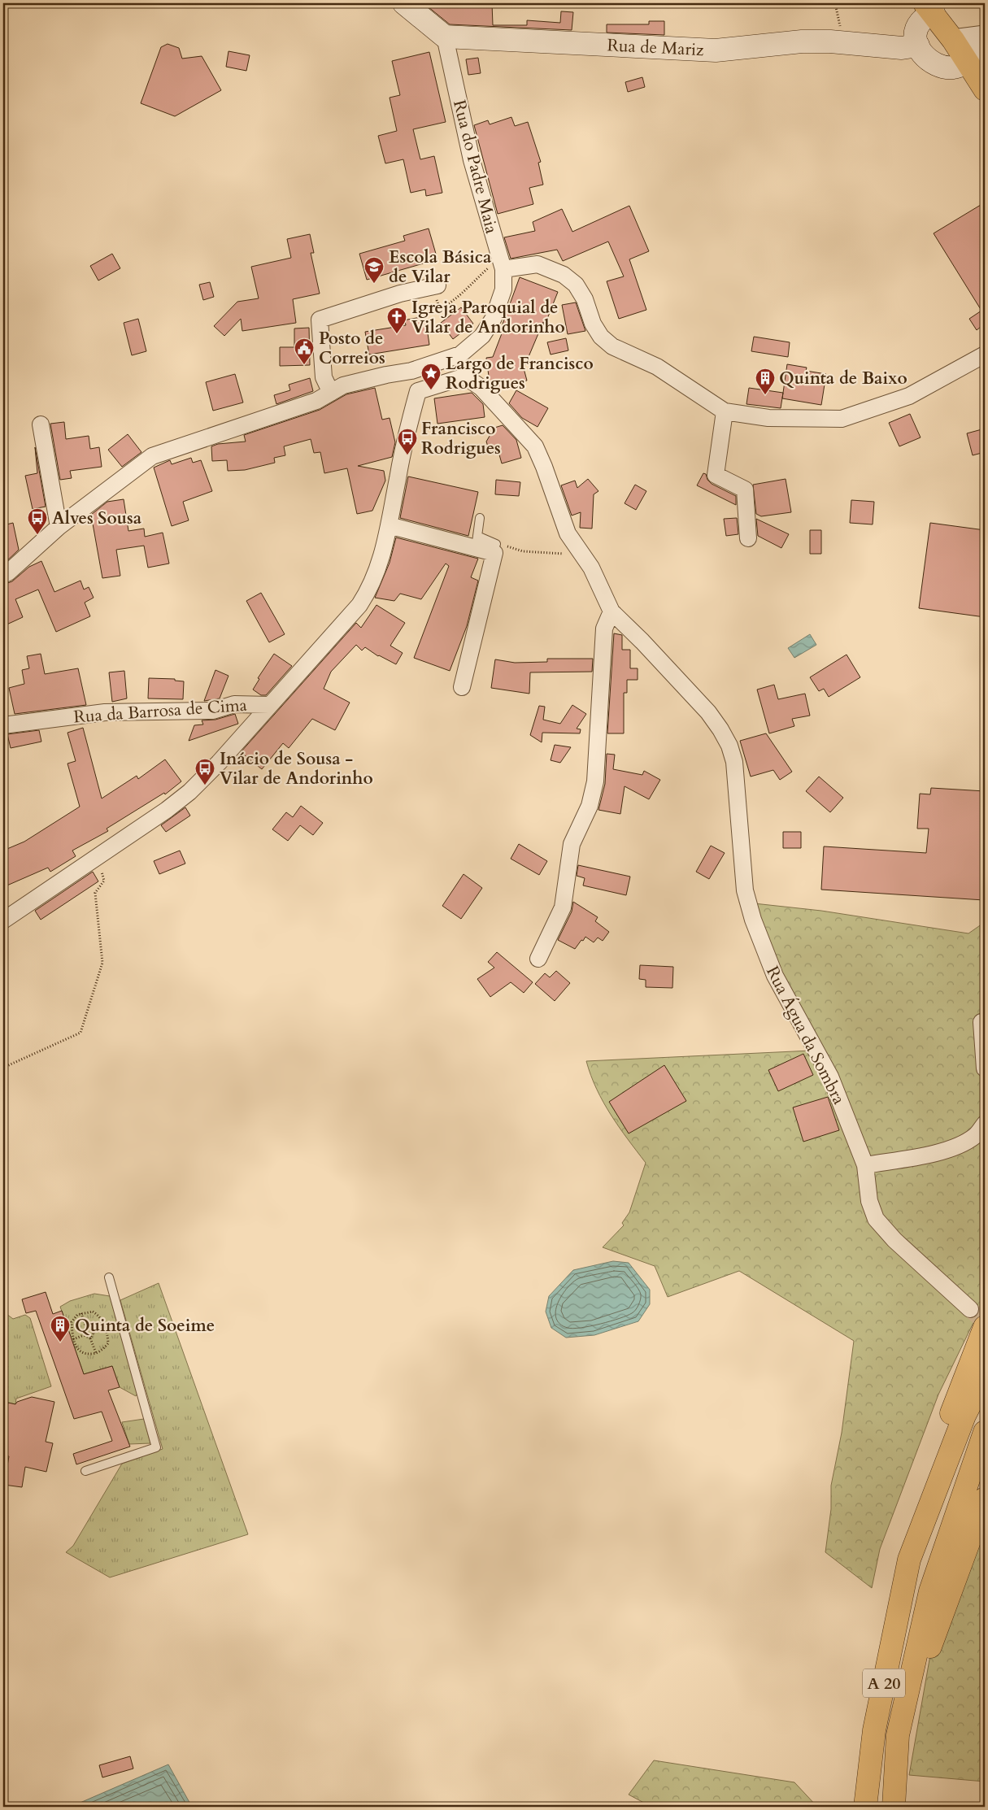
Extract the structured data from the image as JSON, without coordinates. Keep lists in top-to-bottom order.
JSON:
{
  "streets": {
    "main road": ["Rua de Mariz", "A 20"],
    "street": ["Rua do Padre Maia", "Rua da Barrosa de Cima", "Rua Água da Sombra"]
  },
  "crossings": [
    ["Rua de Mariz", "Rua do Padre Maia"]
  ],
  "places": {
    "school or university": ["Escola Básica de Vilar"],
    "church": ["Igreja Paroquial de Vilar de Andorinho"],
    "public building": ["Posto de Correios"],
    "place": ["Largo de Francisco Rodrigues"],
    "building": ["Quinta de Baixo", "Quinta de Soeime"],
    "bus stop": ["Francisco Rodrigues", "Alves Sousa", "Inácio de Sousa - Vilar de Andorinho"]
  }
}
